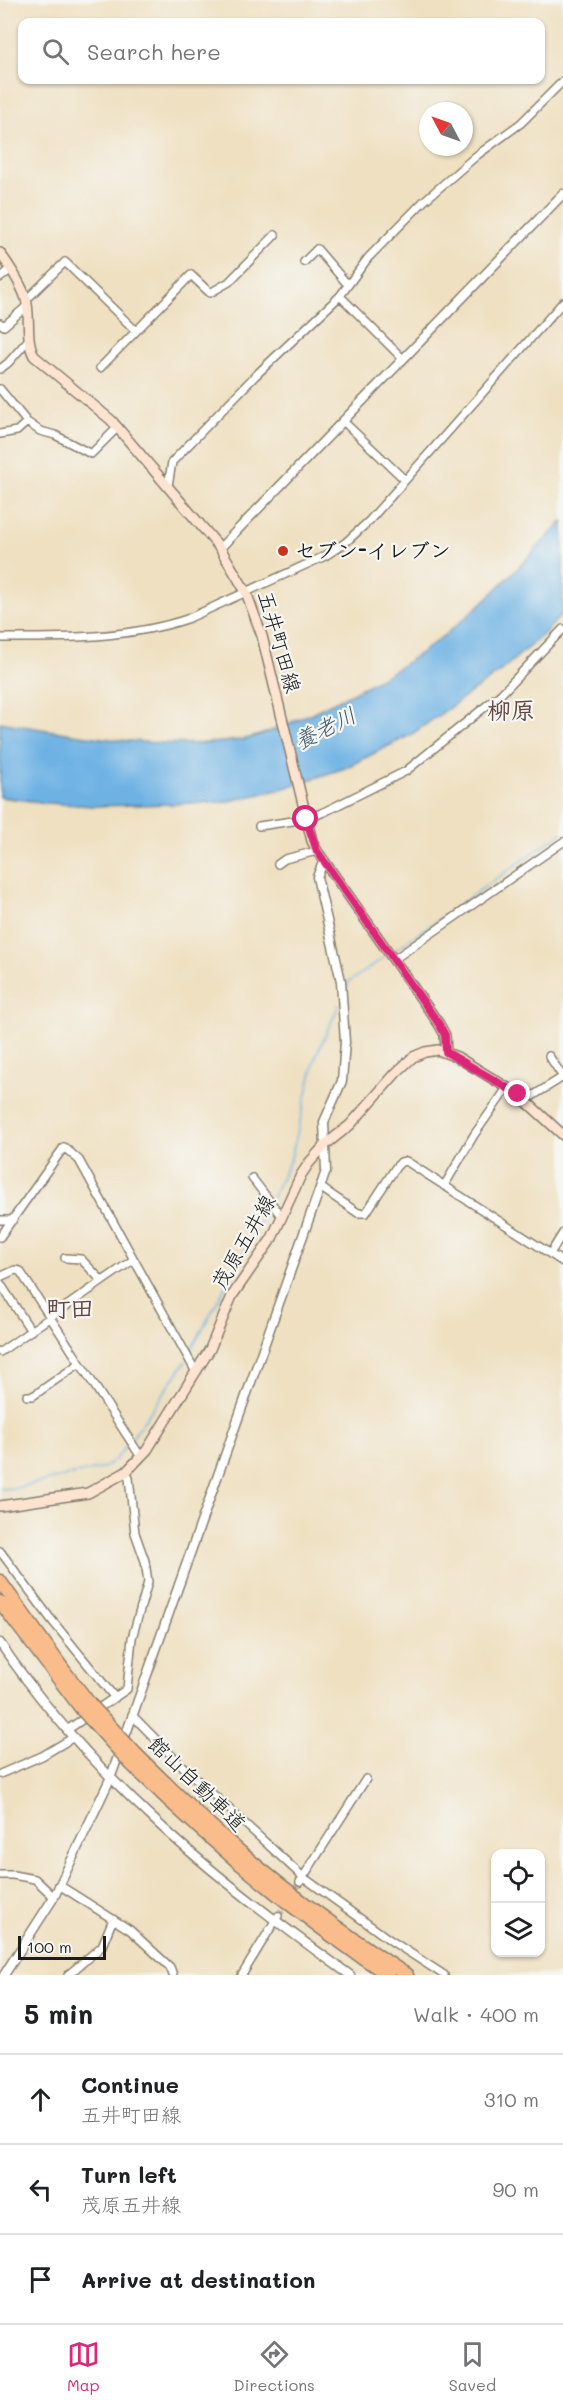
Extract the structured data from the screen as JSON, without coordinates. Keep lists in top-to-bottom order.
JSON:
{
  "streets": {
    "highway": ["館山自動車道"],
    "main road": ["五井町田線", "茂原五井線"]
  },
  "crossings": [
    ["五井町田線", "茂原五井線"]
  ],
  "districts": ["柳原", "町田"],
  "water": ["養老川"],
  "places": ["セブン-イレブン"],
  "scale_bar": "100 m",
  "north": "top left",
  "page": {
    "search": "Search here",
    "scale": "100 m",
    "heading": ["5 min", "Walk · 400 m"],
    "list": [
      ["Continue", "五井町田線", "310 m"],
      ["Turn left", "茂原五井線", "90 m"],
      "Arrive at destination"
    ],
    "nav": ["Map", "Directions", "Saved"]
  }
}
